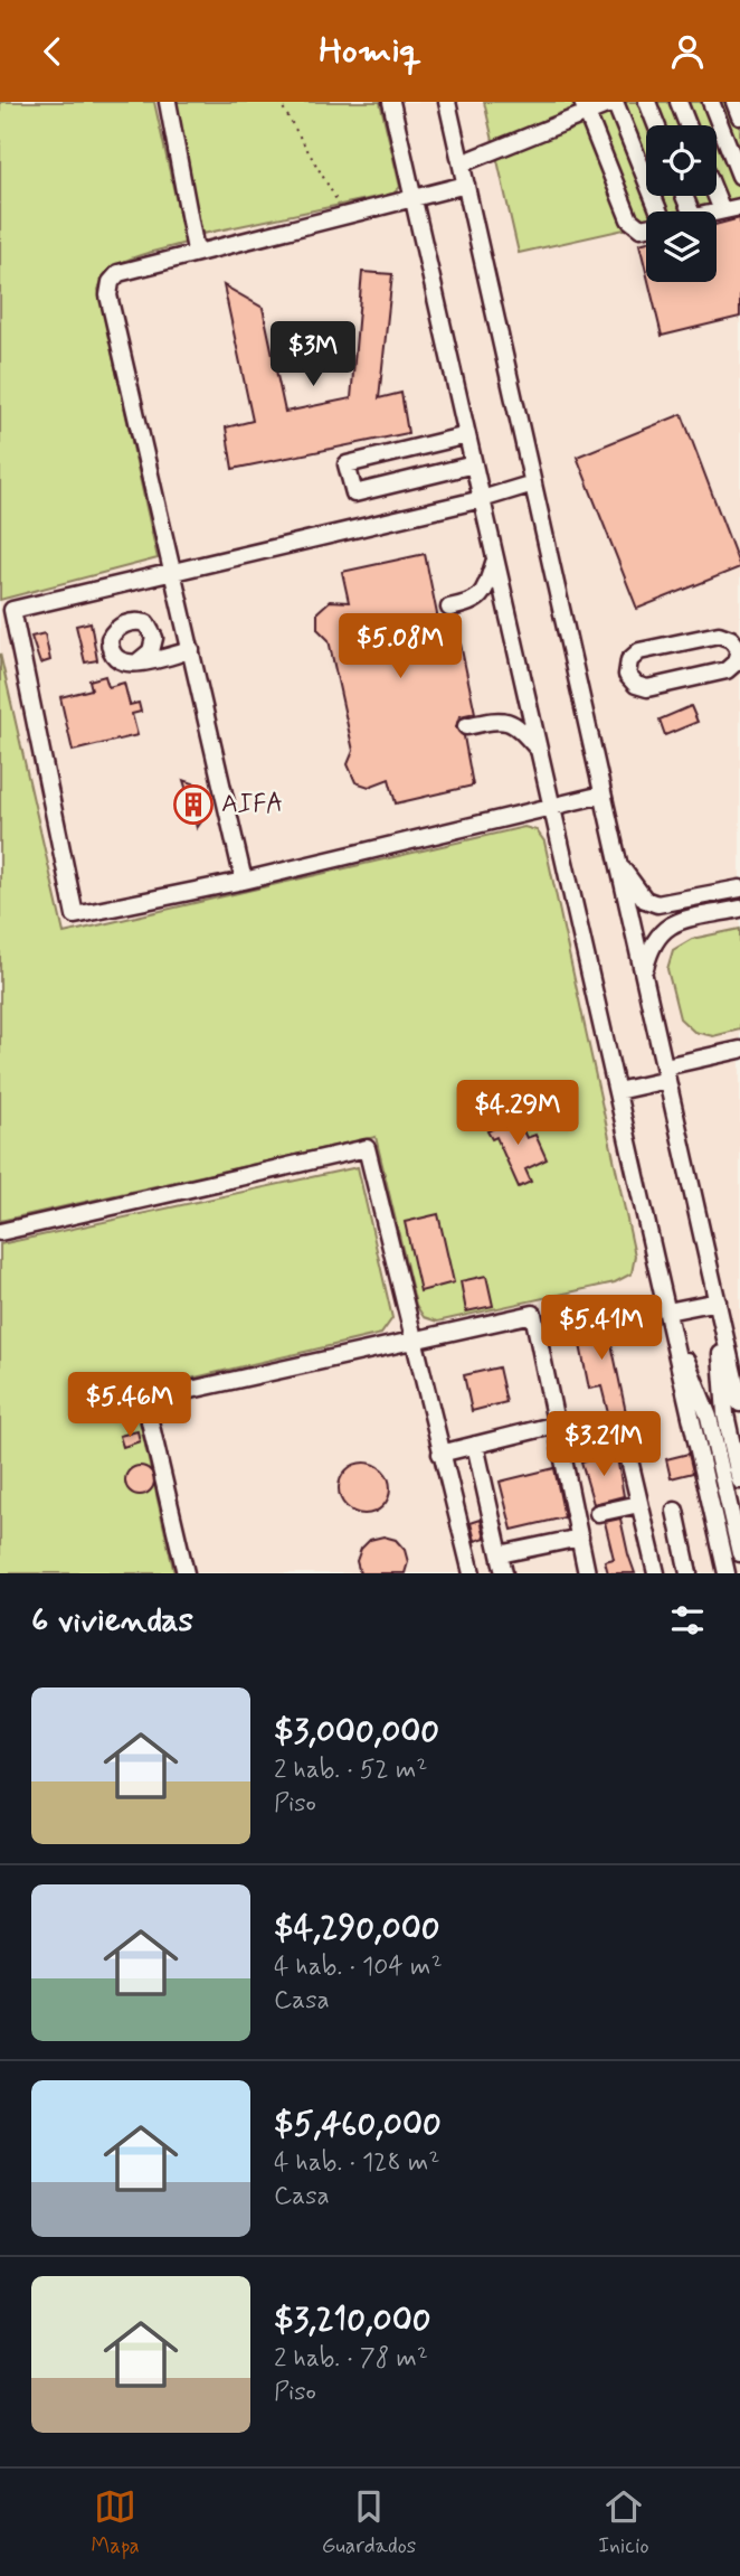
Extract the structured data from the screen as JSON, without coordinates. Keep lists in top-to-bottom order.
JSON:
{
  "places": {
    "building": ["AIFA"]
  },
  "page": {
    "header": "Homiq",
    "price": [
      "$3M",
      "$5.08M",
      "$4.29M",
      "$5.41M",
      "$5.46M",
      "$3.21M"
    ],
    "heading": "6 viviendas",
    "list": [
      {
        "name": "$3,000,000",
        "note": "2 hab. · 52 m² · Piso"
      },
      {
        "name": "$4,290,000",
        "note": "4 hab. · 104 m² · Casa"
      },
      {
        "name": "$5,460,000",
        "note": "4 hab. · 128 m² · Casa"
      },
      {
        "name": "$3,210,000",
        "note": "2 hab. · 78 m² · Piso"
      }
    ],
    "tabs": ["Mapa", "Guardados", "Inicio"]
  }
}
